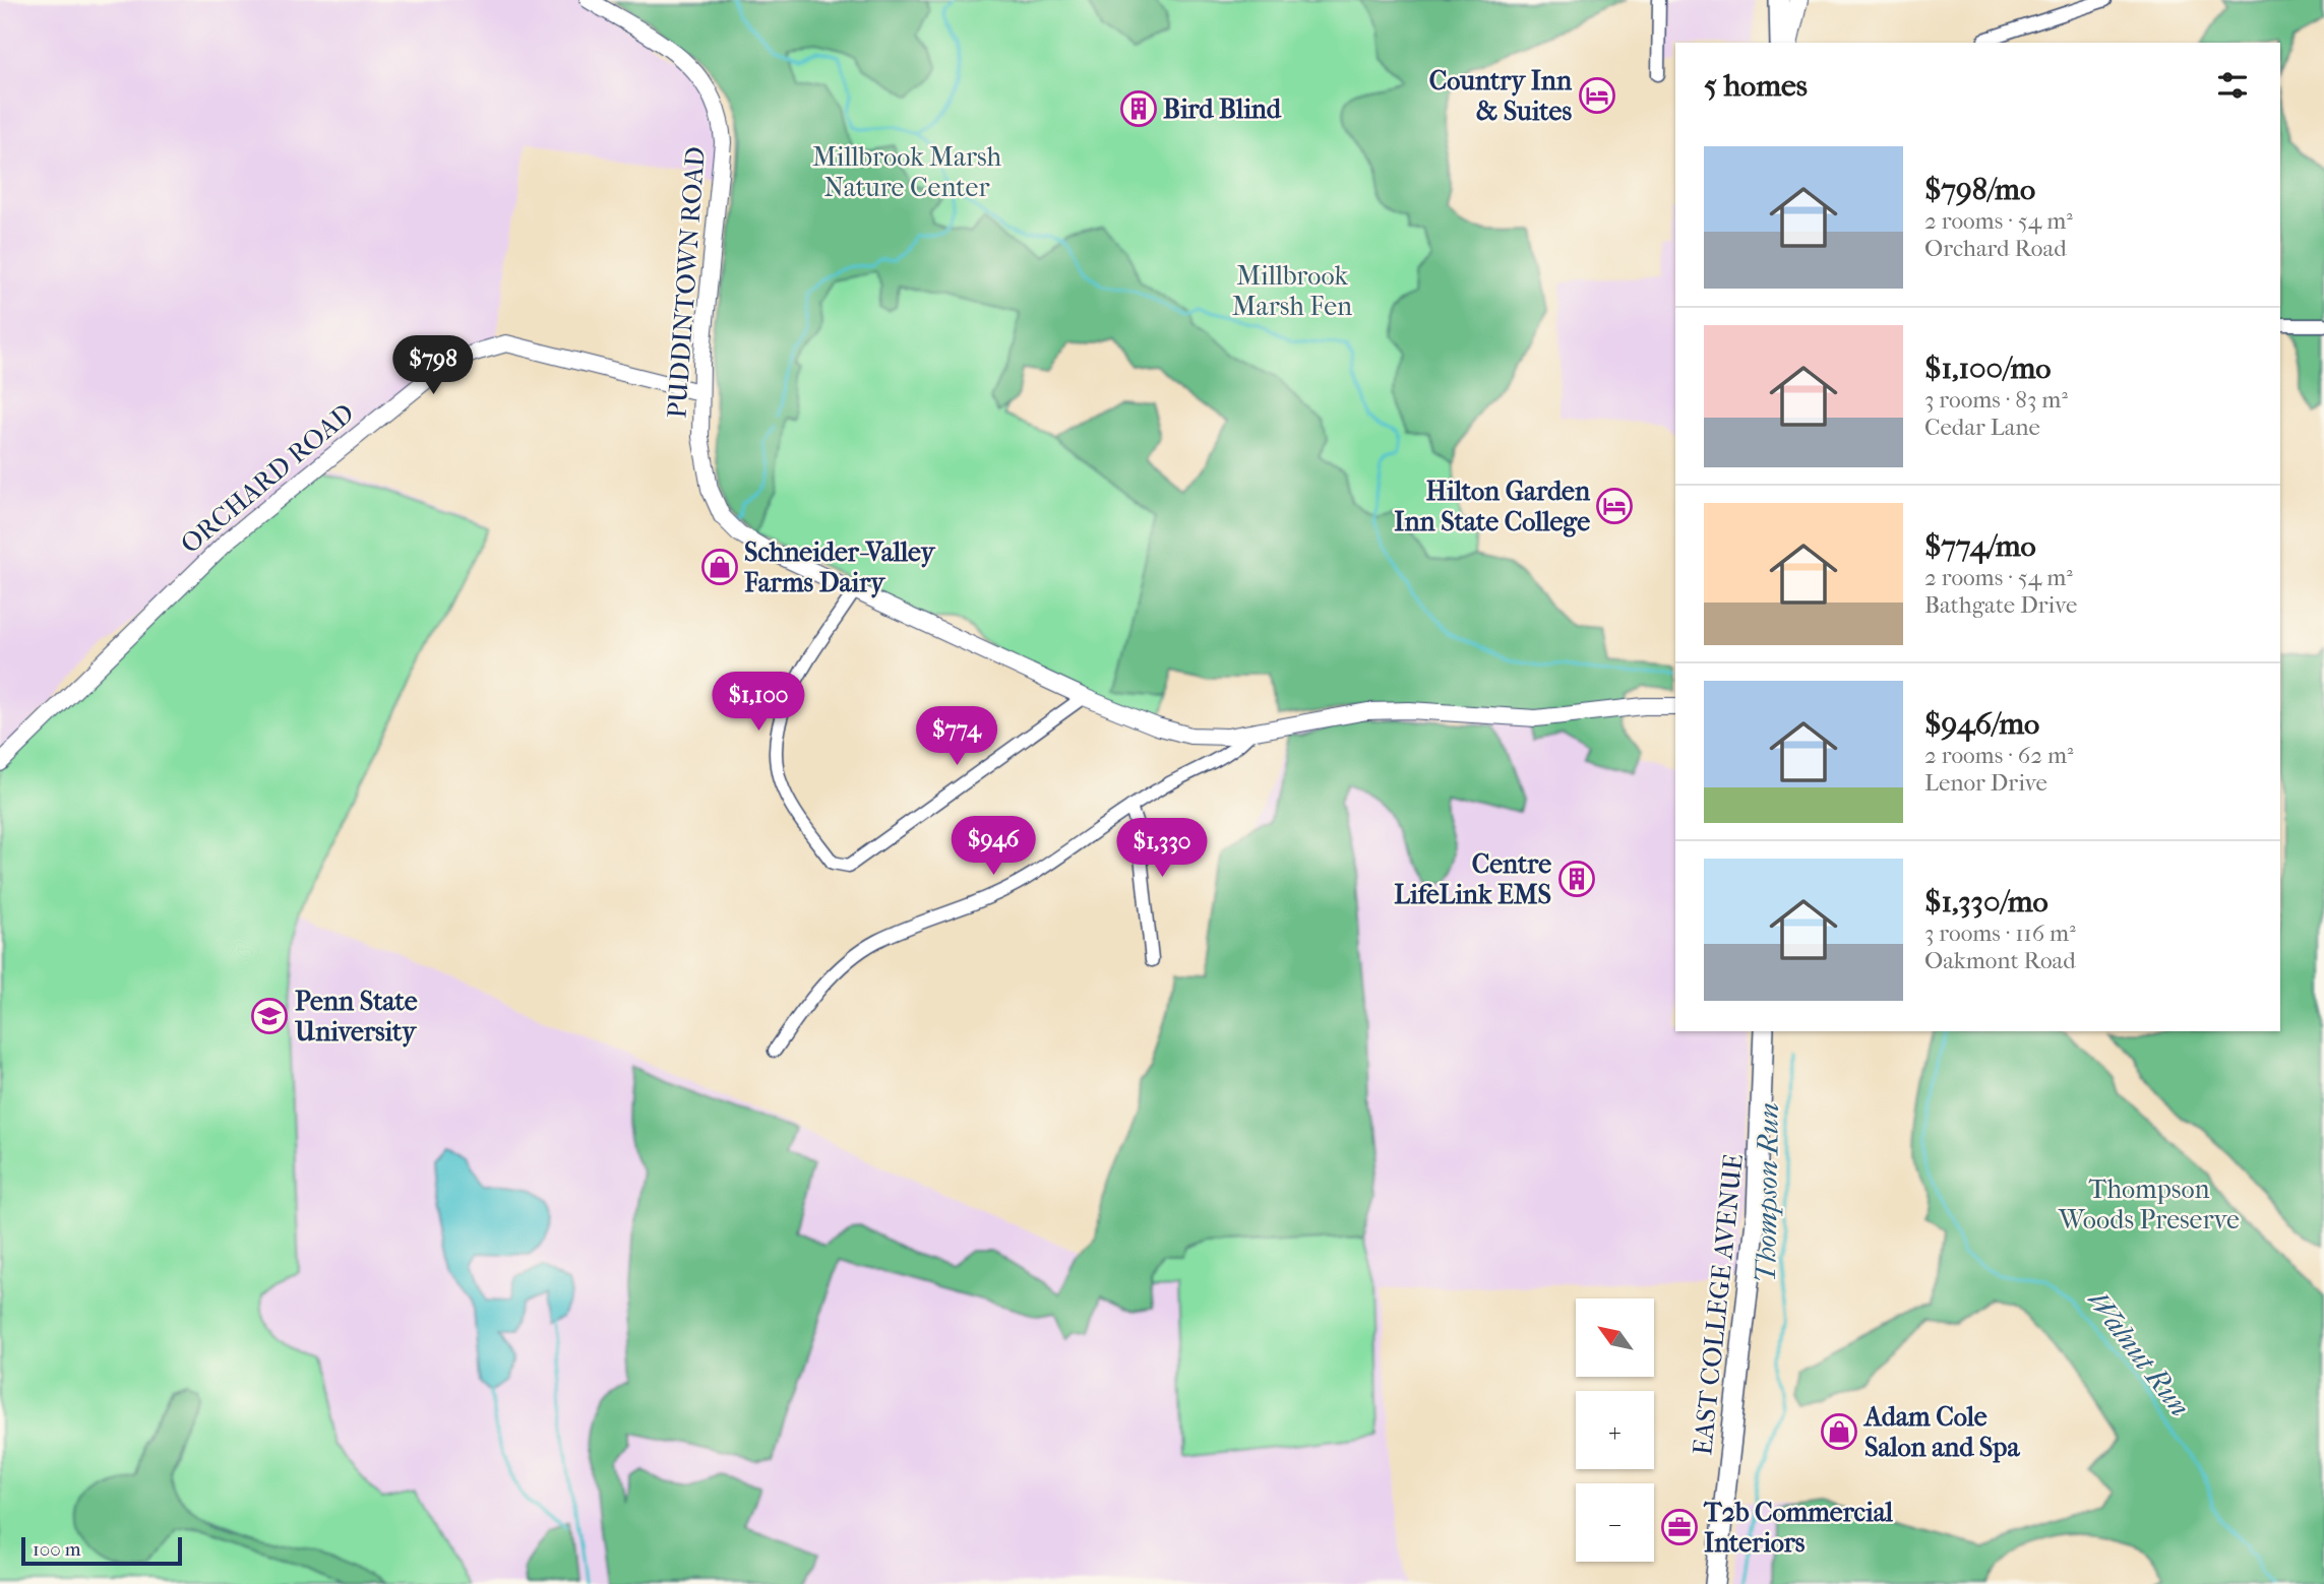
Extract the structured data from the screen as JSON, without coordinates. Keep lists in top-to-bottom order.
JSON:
{
  "streets": {
    "main road": ["EAST COLLEGE AVENUE"],
    "street": ["PUDDINTOWN ROAD", "ORCHARD ROAD"]
  },
  "crossings": [
    ["PUDDINTOWN ROAD", "ORCHARD ROAD"]
  ],
  "water": ["Thompson Run", "Walnut Run"],
  "parks": ["Millbrook Marsh Nature Center", "Millbrook Marsh Fen", "Thompson Woods Preserve"],
  "places": {
    "hotel": ["Country Inn & Suites", "Hilton Garden Inn State College"],
    "building": ["Bird Blind", "Centre LifeLink EMS"],
    "shop": ["Schneider-Valley Farms Dairy", "Adam Cole Salon and Spa"],
    "school or university": ["Penn State University"],
    "office": ["T2b Commercial Interiors"]
  },
  "scale_bar": "100 m",
  "north": "top left",
  "page": {
    "heading": "5 homes",
    "list": [
      {
        "name": "$798/mo",
        "note": "2 rooms · 54 m² · Orchard Road"
      },
      {
        "name": "$1,100/mo",
        "note": "3 rooms · 83 m² · Cedar Lane"
      },
      {
        "name": "$774/mo",
        "note": "2 rooms · 54 m² · Bathgate Drive"
      },
      {
        "name": "$946/mo",
        "note": "2 rooms · 62 m² · Lenor Drive"
      },
      {
        "name": "$1,330/mo",
        "note": "3 rooms · 116 m² · Oakmont Road"
      }
    ],
    "price": [
      "$798",
      "$1,100",
      "$774",
      "$946",
      "$1,330"
    ],
    "map_buttons": ["+", "−"],
    "scale": "100 m"
  }
}
